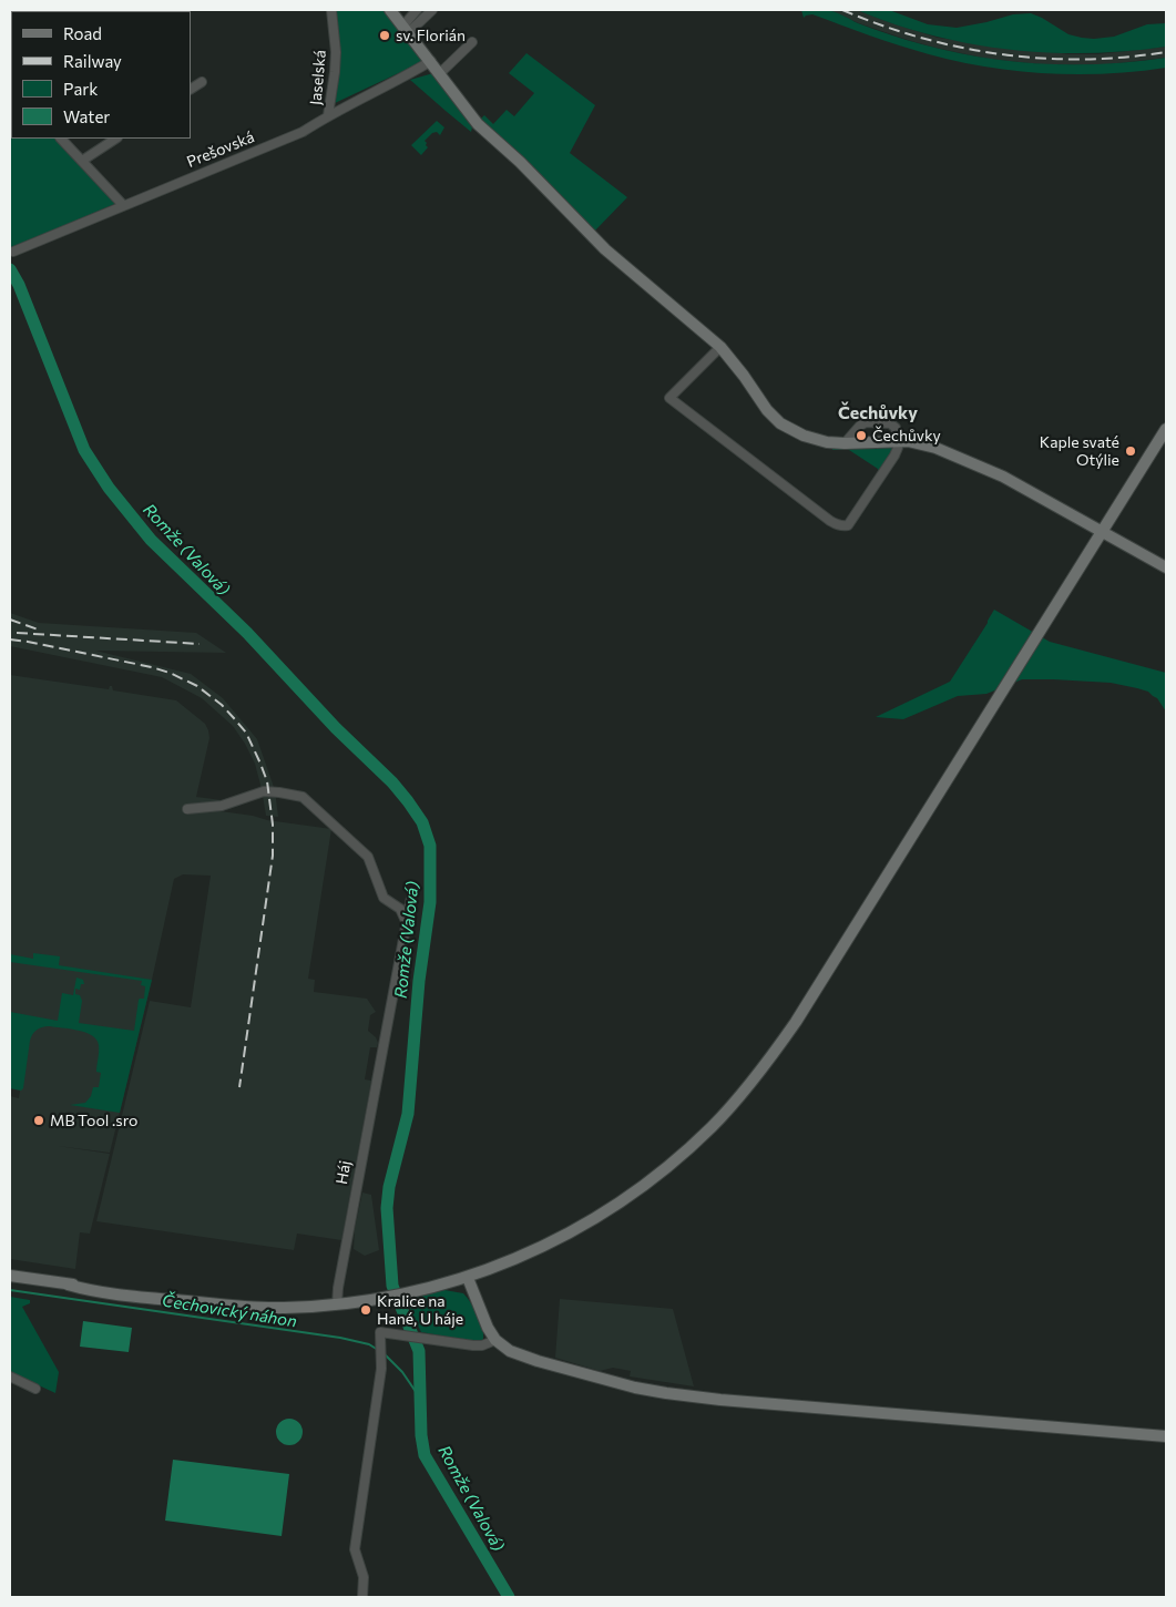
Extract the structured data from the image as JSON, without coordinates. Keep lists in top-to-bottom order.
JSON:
{
  "streets": {
    "street": ["Jaselská", "Prešovská", "Háj"]
  },
  "crossings": [
    ["Jaselská", "Prešovská"]
  ],
  "districts": ["Čechůvky"],
  "water": ["Romže (Valová)", "Čechovický náhon"],
  "places": [
    "sv. Florián",
    "Čechůvky",
    "Kaple svaté Otýlie",
    "MB Tool .sro",
    "Kralice na Hané, U háje"
  ],
  "legend": [
    "Road",
    "Railway",
    "Park",
    "Water"
  ]
}
